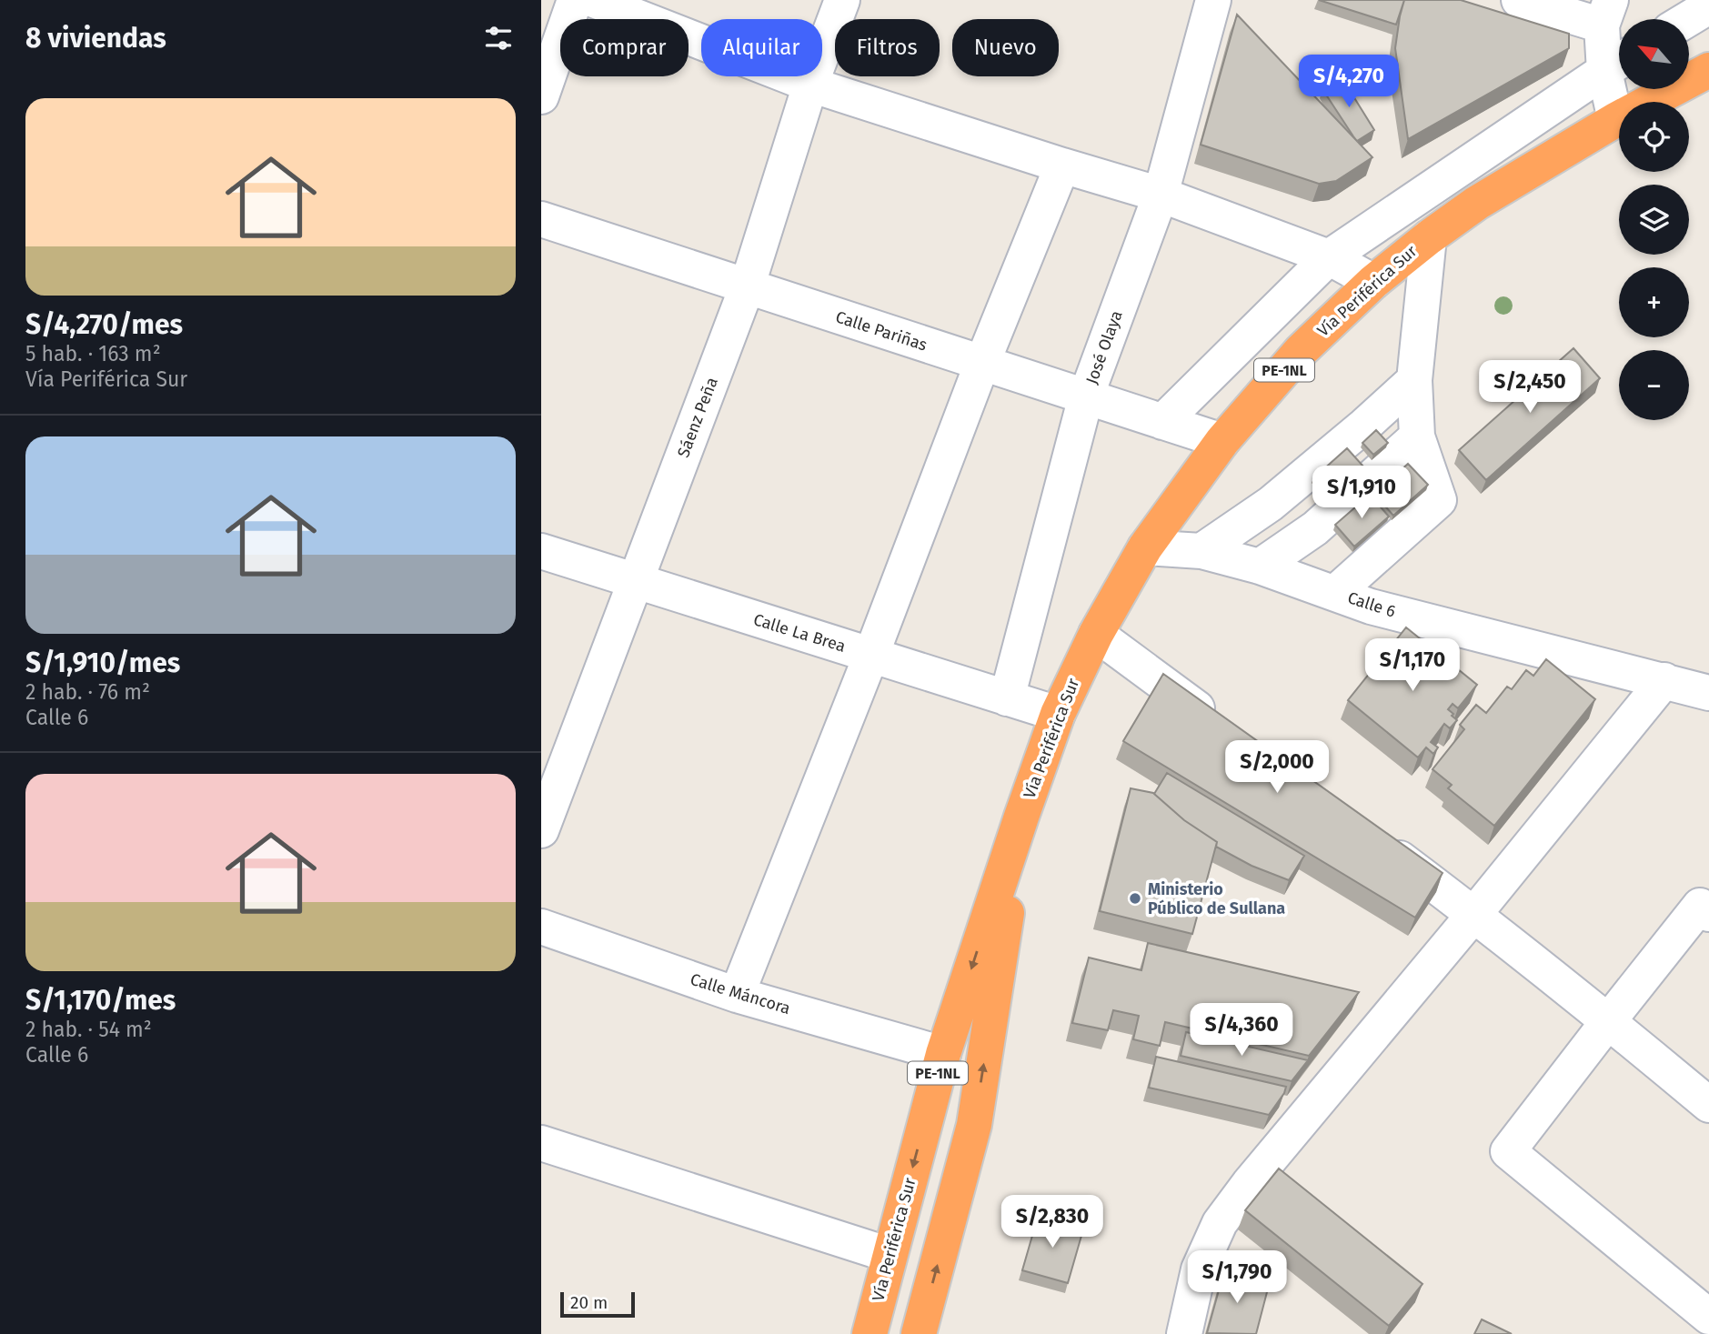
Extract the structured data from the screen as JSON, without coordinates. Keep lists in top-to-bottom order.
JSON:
{
  "streets": {
    "highway": ["Vía Periférica Sur", "PE-1NL"],
    "street": [
      "Calle Pariñas",
      "José Olaya",
      "Sáenz Peña",
      "Calle 6",
      "Calle La Brea",
      "Calle Máncora"
    ]
  },
  "crossings": [
    ["Vía Periférica Sur", "Calle Pariñas"],
    ["Vía Periférica Sur", "Calle 6"],
    ["Vía Periférica Sur", "Calle La Brea"],
    ["Vía Periférica Sur", "Calle Máncora"],
    ["Calle Pariñas", "José Olaya"],
    ["Calle Pariñas", "Sáenz Peña"],
    ["José Olaya", "Calle La Brea"],
    ["Sáenz Peña", "Calle La Brea"]
  ],
  "places": ["Ministerio Público de Sullana"],
  "scale_bar": "20 m",
  "north": "top left",
  "page": {
    "heading": "8 viviendas",
    "map_buttons": ["+", "−"],
    "chip": [
      "Comprar",
      "Alquilar",
      "Filtros",
      "Nuevo"
    ],
    "price": [
      "S/4,270",
      "S/2,450",
      "S/1,910",
      "S/1,170",
      "S/2,000",
      "S/4,360",
      "S/2,830",
      "S/1,790"
    ],
    "list": [
      {
        "name": "S/4,270/mes",
        "note": "5 hab. · 163 m² · Vía Periférica Sur"
      },
      {
        "name": "S/1,910/mes",
        "note": "2 hab. · 76 m² · Calle 6"
      },
      {
        "name": "S/1,170/mes",
        "note": "2 hab. · 54 m² · Calle 6"
      }
    ],
    "scale": "20 m"
  }
}
